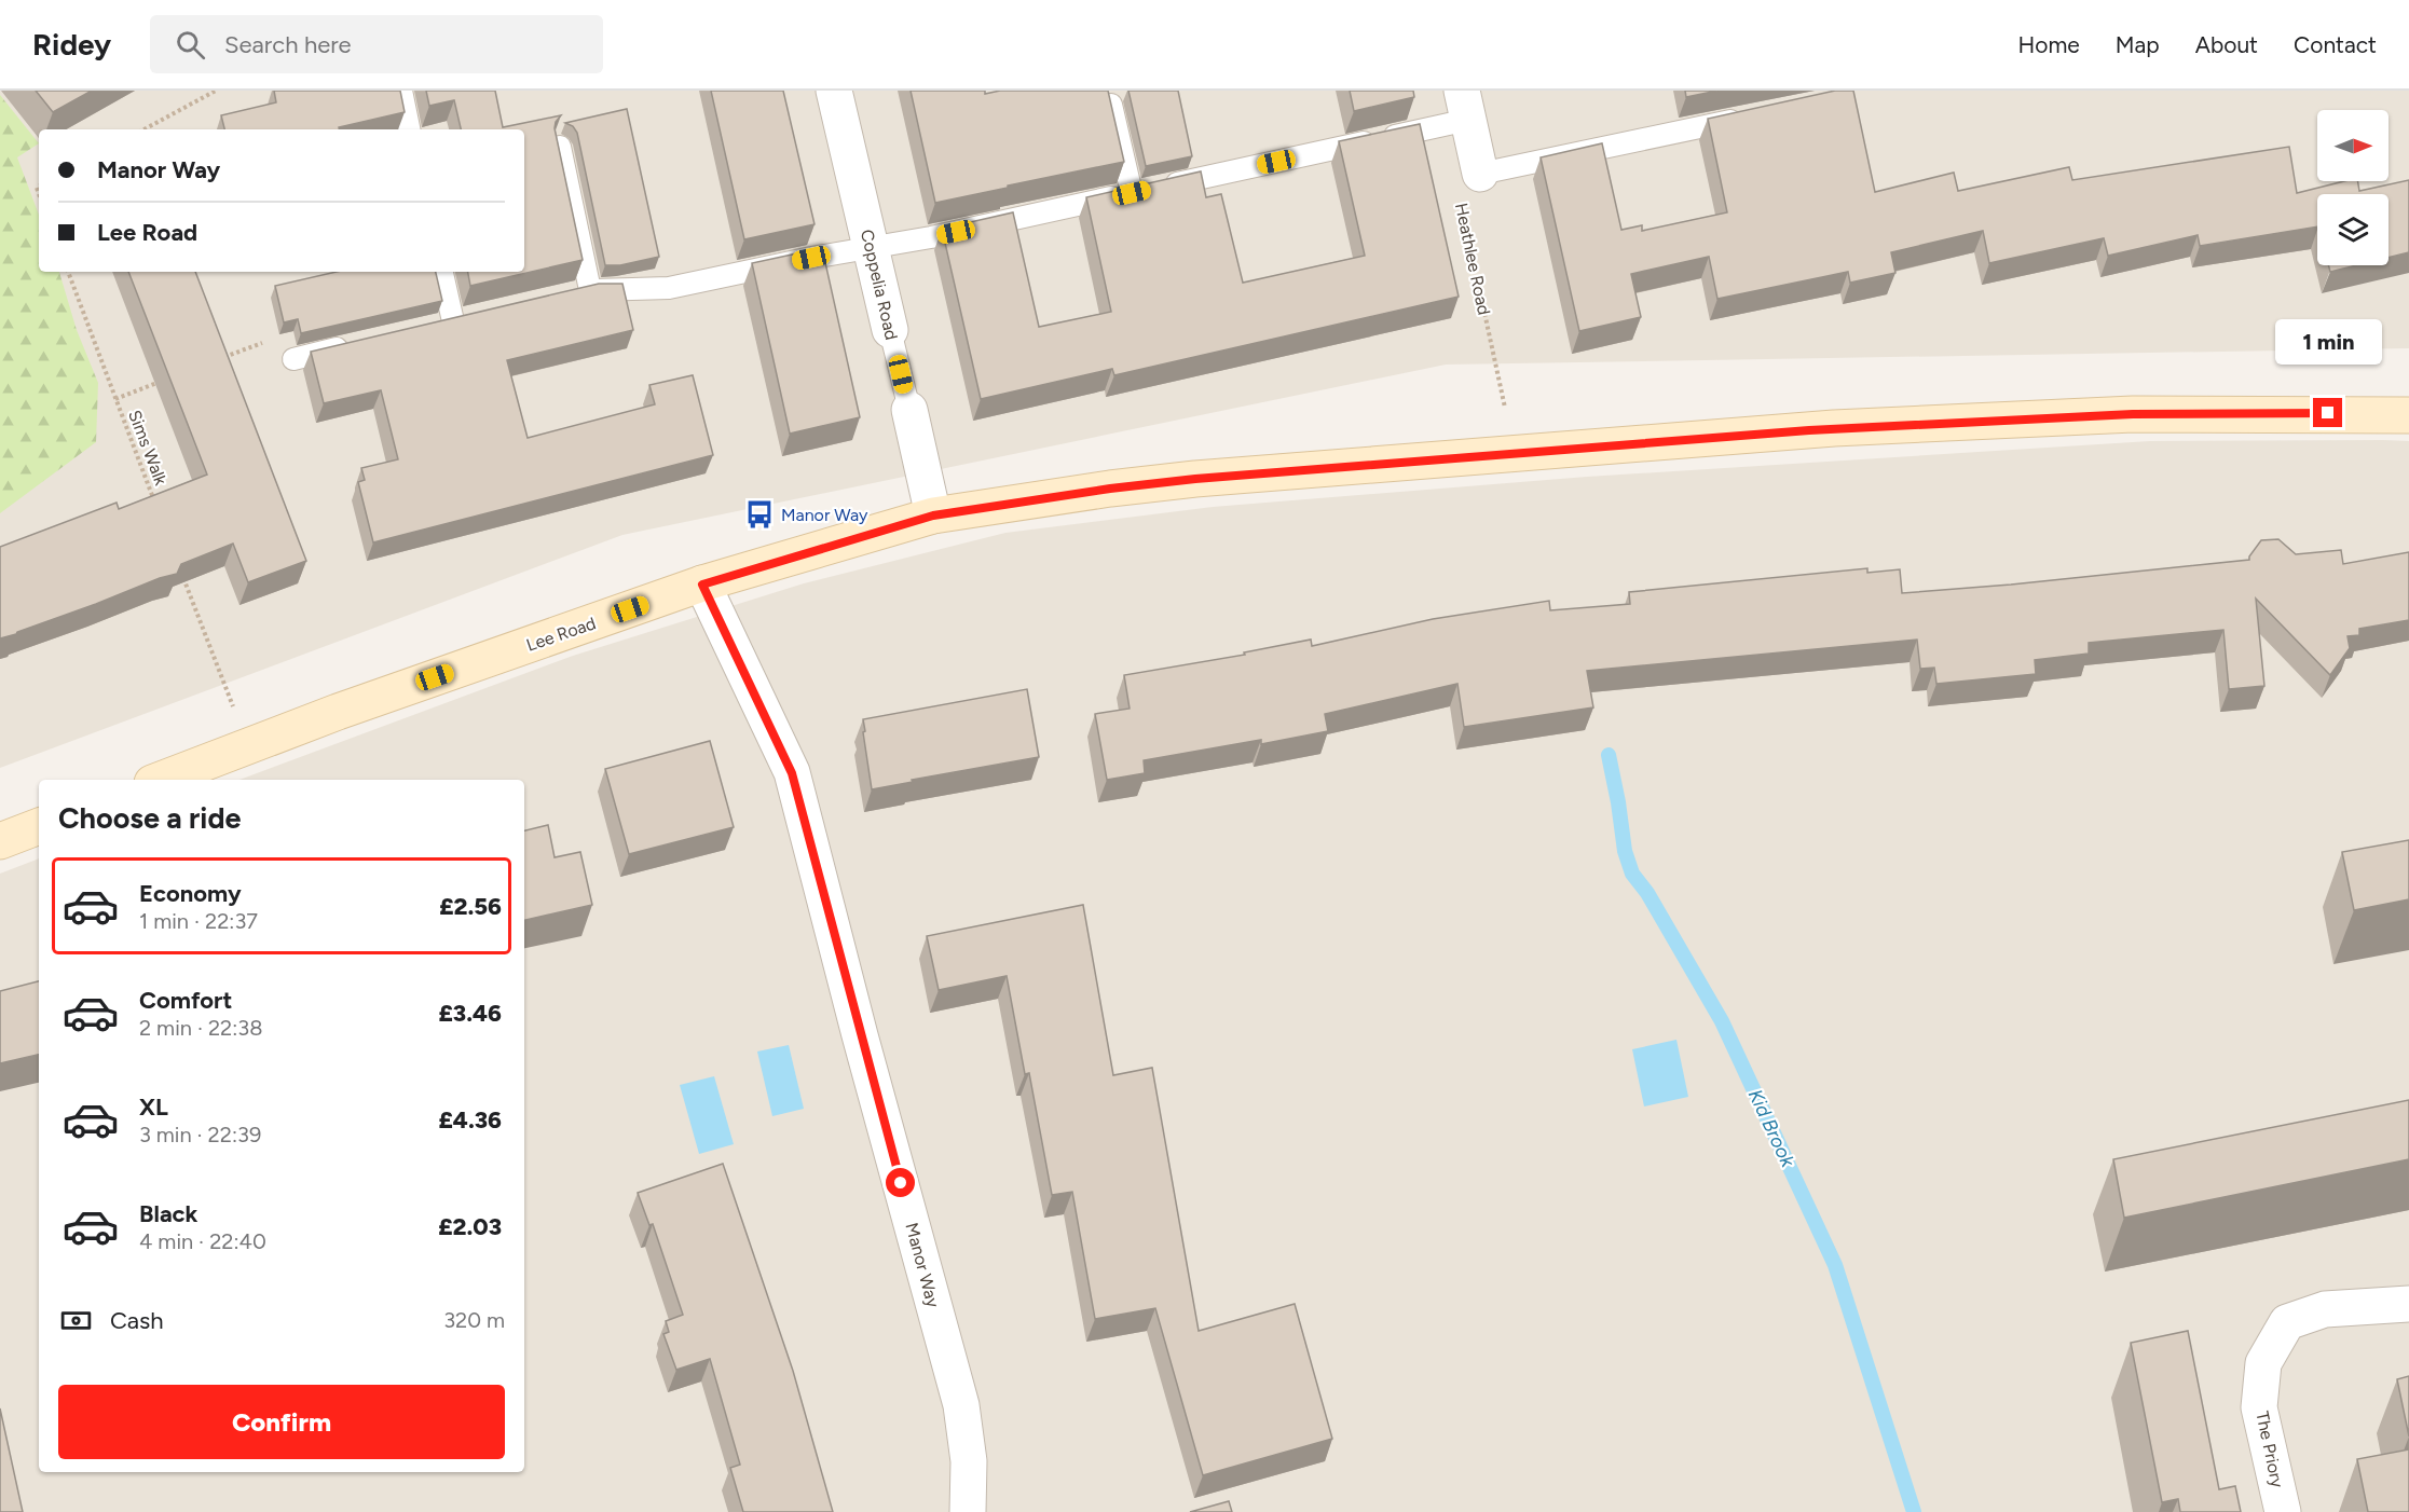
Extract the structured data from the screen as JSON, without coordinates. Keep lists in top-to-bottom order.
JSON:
{
  "streets": {
    "main road": ["Lee Road"],
    "street": ["Coppelia Road", "Manor Way", "The Priory"],
    "path": ["Heathlee Road", "Sims Walk"]
  },
  "crossings": [
    ["Coppelia Road", "Lee Road"],
    ["Lee Road", "Manor Way"]
  ],
  "water": ["Kid Brook"],
  "places": {
    "bus stop": ["Manor Way"]
  },
  "north": "right",
  "page": {
    "header": "Ridey",
    "search": "Search here",
    "nav": [
      "Home",
      "Map",
      "About",
      "Contact"
    ],
    "banner": ["Manor Way", "Lee Road"],
    "bubble": "1 min",
    "heading": "Choose a ride",
    "list": [
      {
        "name": "Economy",
        "note": "1 min · 22:37",
        "value": "£2.56"
      },
      {
        "name": "Comfort",
        "note": "2 min · 22:38",
        "value": "£3.46"
      },
      {
        "name": "XL",
        "note": "3 min · 22:39",
        "value": "£4.36"
      },
      {
        "name": "Black",
        "note": "4 min · 22:40",
        "value": "£2.03"
      }
    ],
    "pay": ["Cash", "320 m"],
    "buttons": "Confirm"
  }
}
